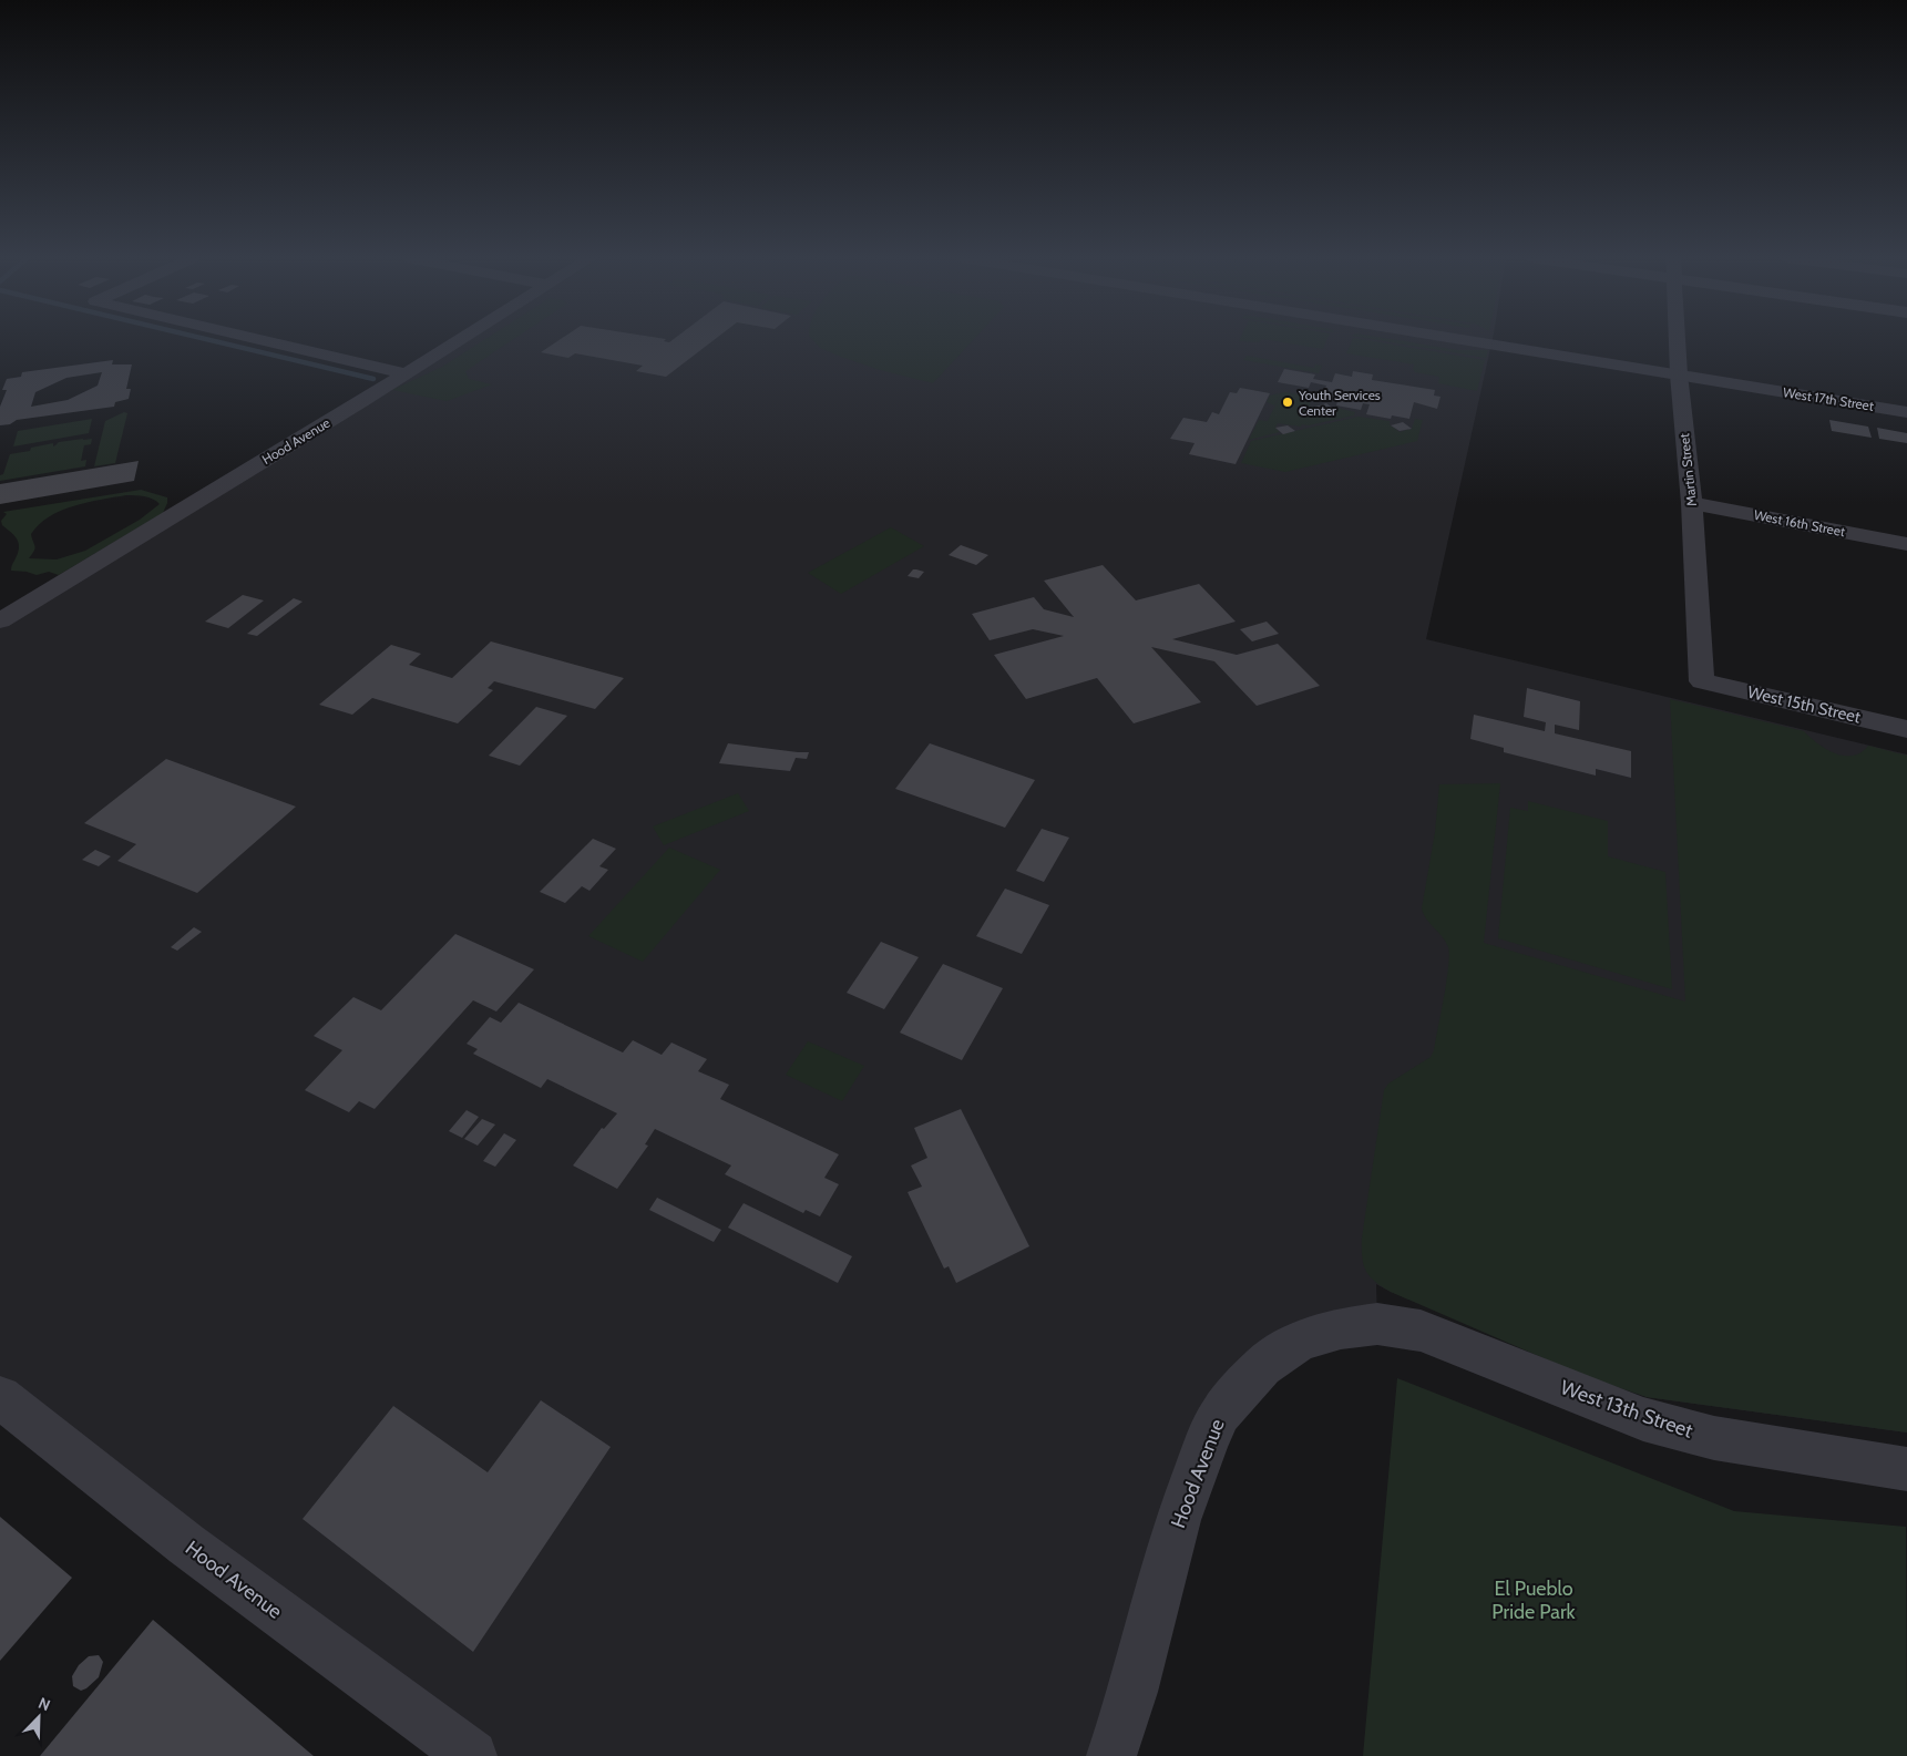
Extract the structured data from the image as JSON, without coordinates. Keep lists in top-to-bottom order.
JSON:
{
  "streets": {
    "street": [
      "West 17th Street",
      "Hood Avenue",
      "Martin Street",
      "West 16th Street",
      "West 15th Street",
      "West 13th Street"
    ]
  },
  "crossings": [
    ["West 17th Street", "Martin Street"],
    ["Hood Avenue", "West 13th Street"],
    ["Martin Street", "West 16th Street"],
    ["Martin Street", "West 15th Street"]
  ],
  "parks": ["El Pueblo Pride Park"],
  "places": ["Youth Services Center"],
  "north": "top right"
}
